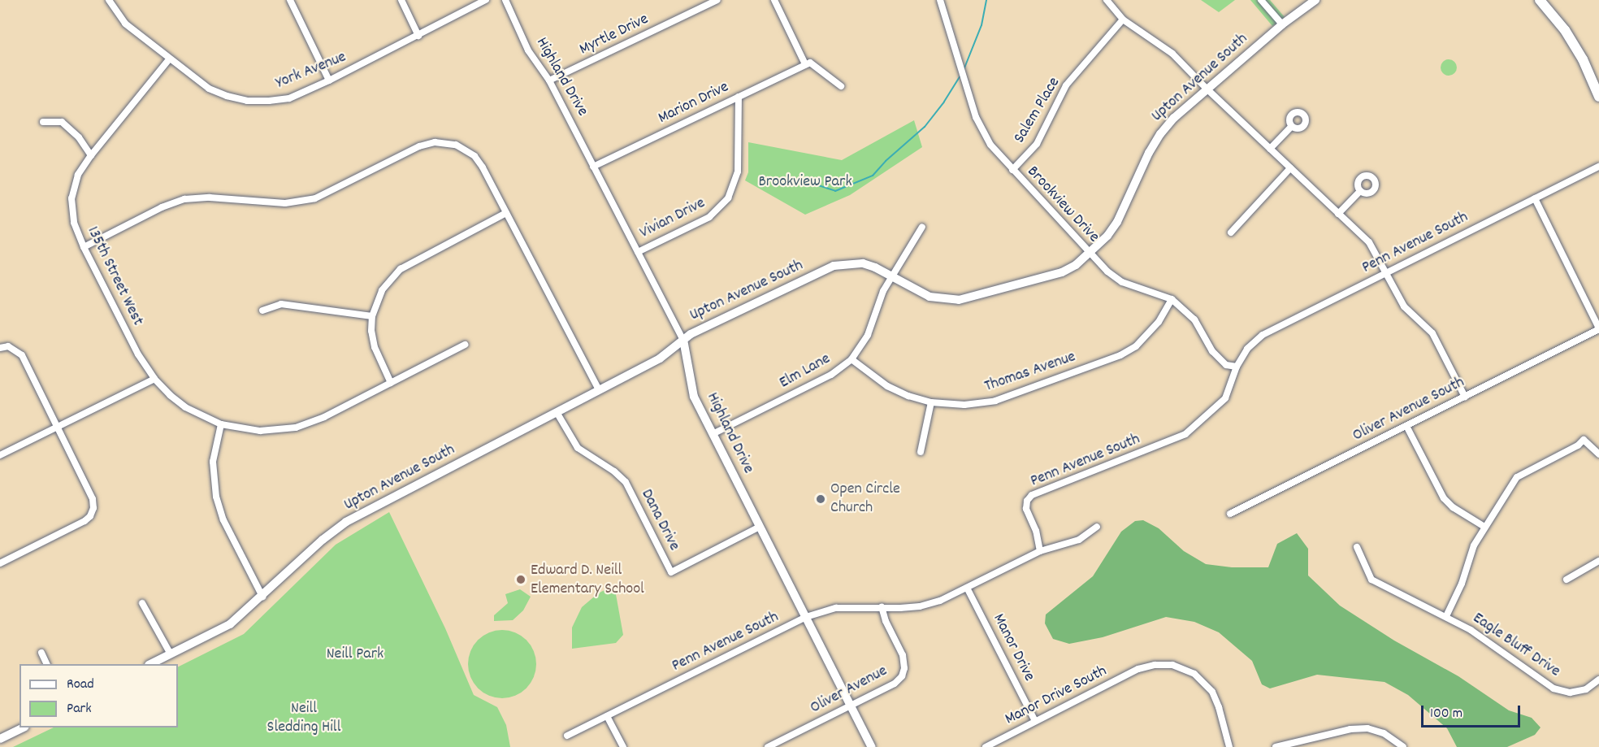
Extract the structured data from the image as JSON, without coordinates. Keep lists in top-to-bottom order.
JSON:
{
  "streets": {
    "street": [
      "Myrtle Drive",
      "York Avenue",
      "Highland Drive",
      "Upton Avenue South",
      "Marion Drive",
      "Salem Place",
      "Brookview Drive",
      "Vivian Drive",
      "Penn Avenue South",
      "135th Street West",
      "Elm Lane",
      "Thomas Avenue",
      "Oliver Avenue South",
      "Dana Drive",
      "Eagle Bluff Drive",
      "Manor Drive",
      "Oliver Avenue",
      "Manor Drive South"
    ]
  },
  "crossings": [
    ["Myrtle Drive", "Highland Drive"],
    ["York Avenue", "135th Street West"],
    ["Highland Drive", "Upton Avenue South"],
    ["Highland Drive", "Marion Drive"],
    ["Highland Drive", "Vivian Drive"],
    ["Highland Drive", "Penn Avenue South"],
    ["Highland Drive", "Elm Lane"],
    ["Highland Drive", "Dana Drive"],
    ["Highland Drive", "Oliver Avenue"],
    ["Upton Avenue South", "Brookview Drive"],
    ["Upton Avenue South", "Elm Lane"],
    ["Upton Avenue South", "Dana Drive"],
    ["Marion Drive", "Vivian Drive"],
    ["Salem Place", "Brookview Drive"],
    ["Brookview Drive", "Penn Avenue South"],
    ["Brookview Drive", "Thomas Avenue"],
    ["Penn Avenue South", "Manor Drive"],
    ["Penn Avenue South", "Oliver Avenue"],
    ["Elm Lane", "Thomas Avenue"],
    ["Manor Drive", "Manor Drive South"]
  ],
  "parks": ["Brookview Park", "Neill Park", "Neill Sledding Hill"],
  "places": ["Open Circle Church", "Edward D. Neill Elementary School"],
  "legend": ["Road", "Park"],
  "scale_bar": "100 m"
}
